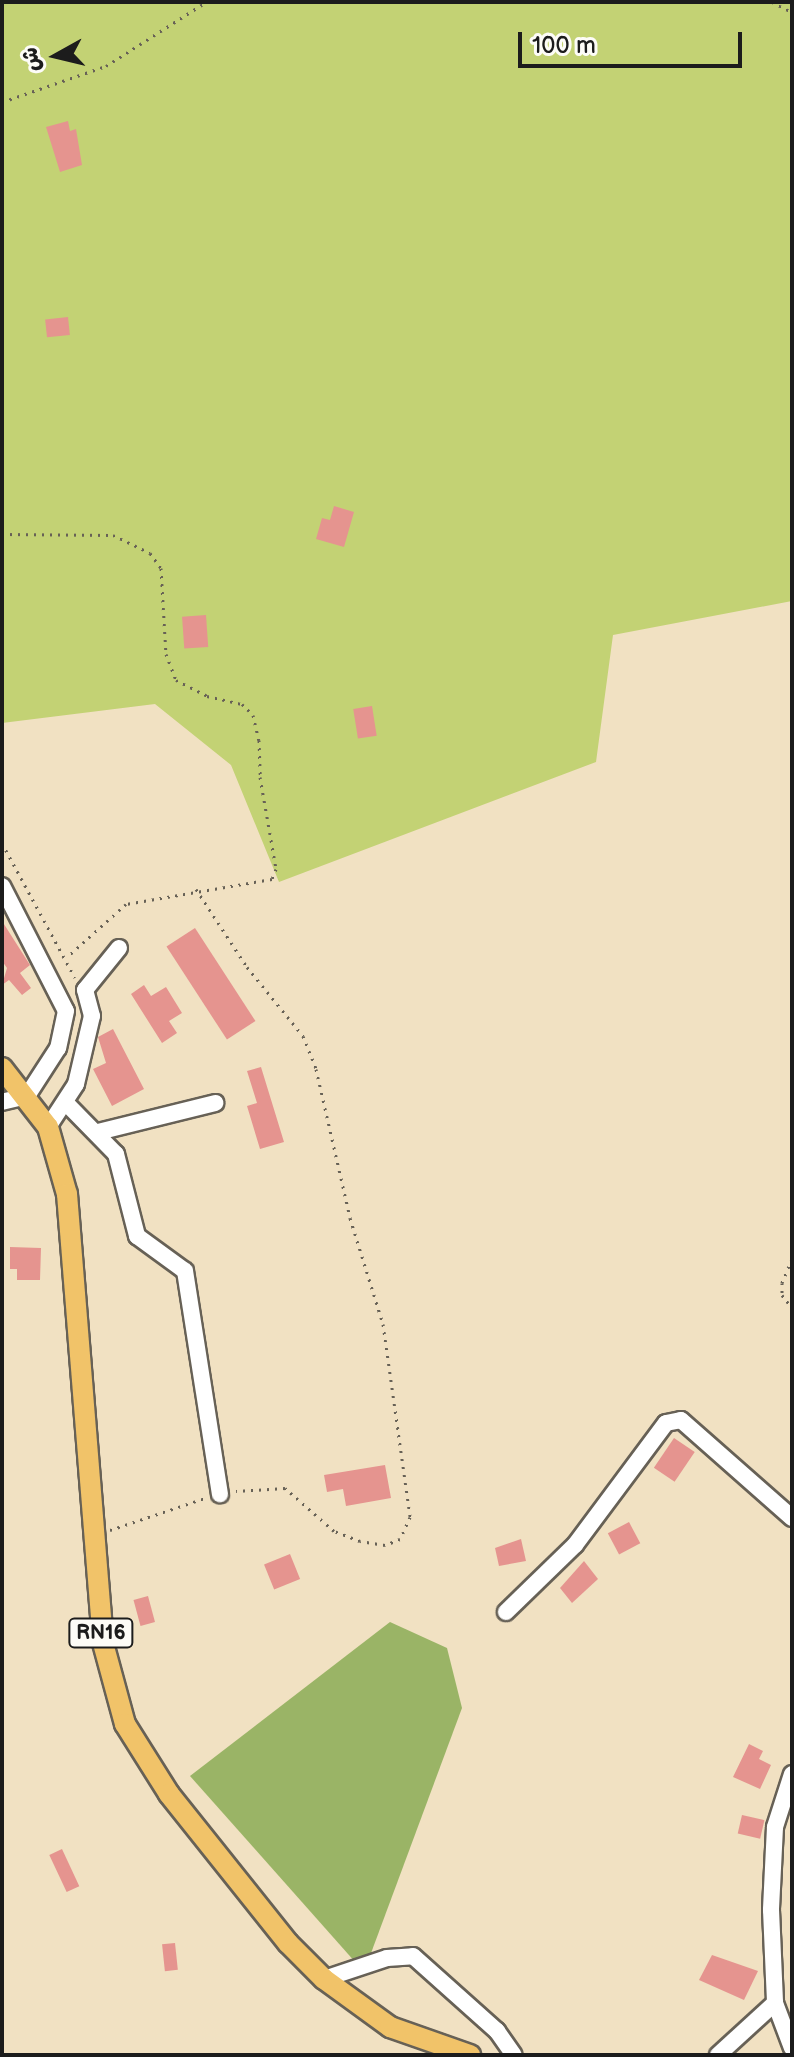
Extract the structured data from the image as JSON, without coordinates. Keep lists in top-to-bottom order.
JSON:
{
  "streets": {
    "main road": ["RN16"]
  },
  "scale_bar": "100 m",
  "north": "left"
}
